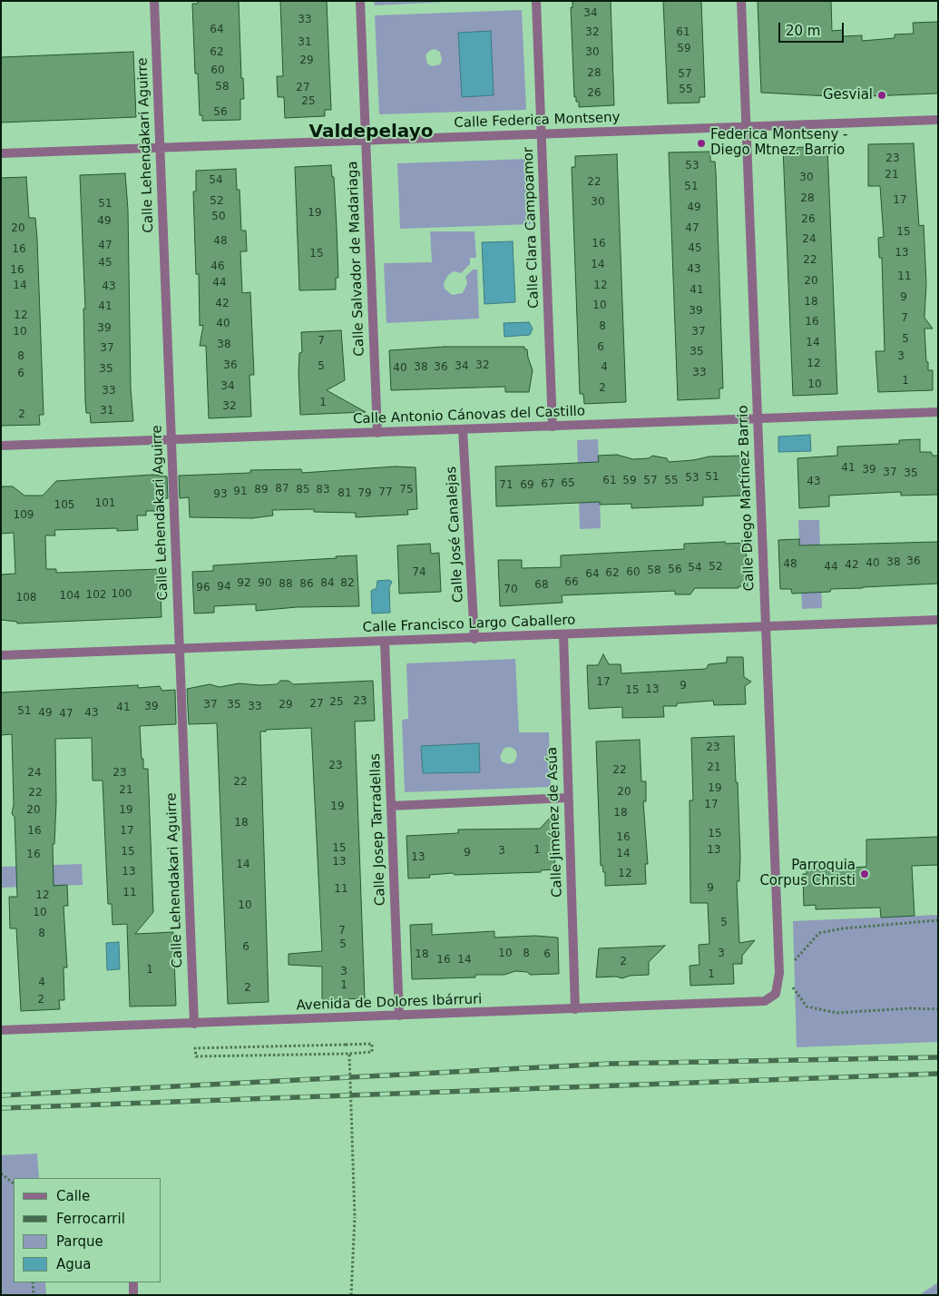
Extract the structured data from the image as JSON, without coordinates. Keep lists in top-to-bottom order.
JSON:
{
  "streets": {
    "street": [
      "Calle Federica Montseny",
      "Calle Lehendakari Aguirre",
      "Calle Clara Campoamor",
      "Calle Salvador de Madariaga",
      "Calle Antonio Cánovas del Castillo",
      "Calle Diego Martínez Barrio",
      "Calle José Canalejas",
      "Calle Francisco Largo Caballero",
      "Calle Jiménez de Asúa",
      "Calle Josep Tarradellas",
      "Avenida de Dolores Ibárruri"
    ]
  },
  "crossings": [
    ["Calle Federica Montseny", "Calle Lehendakari Aguirre"],
    ["Calle Federica Montseny", "Calle Clara Campoamor"],
    ["Calle Federica Montseny", "Calle Salvador de Madariaga"],
    ["Calle Federica Montseny", "Calle Diego Martínez Barrio"],
    ["Calle Lehendakari Aguirre", "Calle Antonio Cánovas del Castillo"],
    ["Calle Lehendakari Aguirre", "Calle Francisco Largo Caballero"],
    ["Calle Lehendakari Aguirre", "Avenida de Dolores Ibárruri"],
    ["Calle Clara Campoamor", "Calle Antonio Cánovas del Castillo"],
    ["Calle Salvador de Madariaga", "Calle Antonio Cánovas del Castillo"],
    ["Calle Antonio Cánovas del Castillo", "Calle Diego Martínez Barrio"],
    ["Calle Antonio Cánovas del Castillo", "Calle José Canalejas"],
    ["Calle Diego Martínez Barrio", "Calle Francisco Largo Caballero"],
    ["Calle Diego Martínez Barrio", "Avenida de Dolores Ibárruri"],
    ["Calle José Canalejas", "Calle Francisco Largo Caballero"],
    ["Calle Francisco Largo Caballero", "Calle Jiménez de Asúa"],
    ["Calle Francisco Largo Caballero", "Calle Josep Tarradellas"],
    ["Calle Jiménez de Asúa", "Avenida de Dolores Ibárruri"],
    ["Calle Josep Tarradellas", "Avenida de Dolores Ibárruri"]
  ],
  "districts": ["Valdepelayo"],
  "places": ["Gesvial", "Federica Montseny - Diego Mtnez. Barrio", "Parroquia Corpus Christi"],
  "house_numbers": [
    "34",
    "33",
    "64",
    "32",
    "61",
    "31",
    "59",
    "62",
    "30",
    "29",
    "60",
    "28",
    "57",
    "58",
    "27",
    "55",
    "26",
    "25",
    "56",
    "23",
    "53",
    "21",
    "30",
    "54",
    "22",
    "51",
    "28",
    "17",
    "52",
    "30",
    "51",
    "49",
    "19",
    "50",
    "26",
    "49",
    "20",
    "47",
    "15",
    "24",
    "48",
    "16",
    "47",
    "45",
    "16",
    "13",
    "15",
    "22",
    "45",
    "14",
    "46",
    "43",
    "16",
    "11",
    "20",
    "44",
    "14",
    "12",
    "43",
    "41",
    "9",
    "18",
    "42",
    "10",
    "41",
    "39",
    "12",
    "7",
    "16",
    "40",
    "8",
    "39",
    "10",
    "37",
    "5",
    "7",
    "14",
    "38",
    "6",
    "37",
    "35",
    "8",
    "3",
    "12",
    "36",
    "32",
    "5",
    "34",
    "38",
    "36",
    "4",
    "40",
    "35",
    "33",
    "6",
    "1",
    "10",
    "34",
    "2",
    "33",
    "1",
    "32",
    "31",
    "2",
    "41",
    "39",
    "37",
    "35",
    "51",
    "53",
    "61",
    "59",
    "57",
    "55",
    "43",
    "65",
    "67",
    "71",
    "69",
    "87",
    "89",
    "85",
    "83",
    "75",
    "91",
    "77",
    "81",
    "79",
    "93",
    "101",
    "105",
    "109",
    "36",
    "38",
    "40",
    "48",
    "42",
    "52",
    "44",
    "54",
    "56",
    "58",
    "74",
    "60",
    "62",
    "64",
    "66",
    "92",
    "90",
    "84",
    "82",
    "88",
    "86",
    "68",
    "94",
    "96",
    "70",
    "100",
    "102",
    "104",
    "108",
    "17",
    "9",
    "13",
    "15",
    "23",
    "25",
    "27",
    "37",
    "35",
    "29",
    "39",
    "33",
    "41",
    "51",
    "49",
    "43",
    "47",
    "23",
    "23",
    "21",
    "22",
    "24",
    "23",
    "22",
    "19",
    "21",
    "20",
    "22",
    "17",
    "19",
    "20",
    "19",
    "18",
    "18",
    "16",
    "17",
    "15",
    "16",
    "15",
    "1",
    "13",
    "3",
    "15",
    "9",
    "14",
    "16",
    "13",
    "13",
    "14",
    "13",
    "12",
    "9",
    "11",
    "11",
    "12",
    "10",
    "10",
    "5",
    "7",
    "8",
    "5",
    "6",
    "10",
    "8",
    "3",
    "18",
    "6",
    "16",
    "14",
    "2",
    "1",
    "3",
    "1",
    "4",
    "1",
    "2",
    "2"
  ],
  "legend": [
    "Calle",
    "Ferrocarril",
    "Parque",
    "Agua"
  ],
  "scale_bar": "20 m"
}
